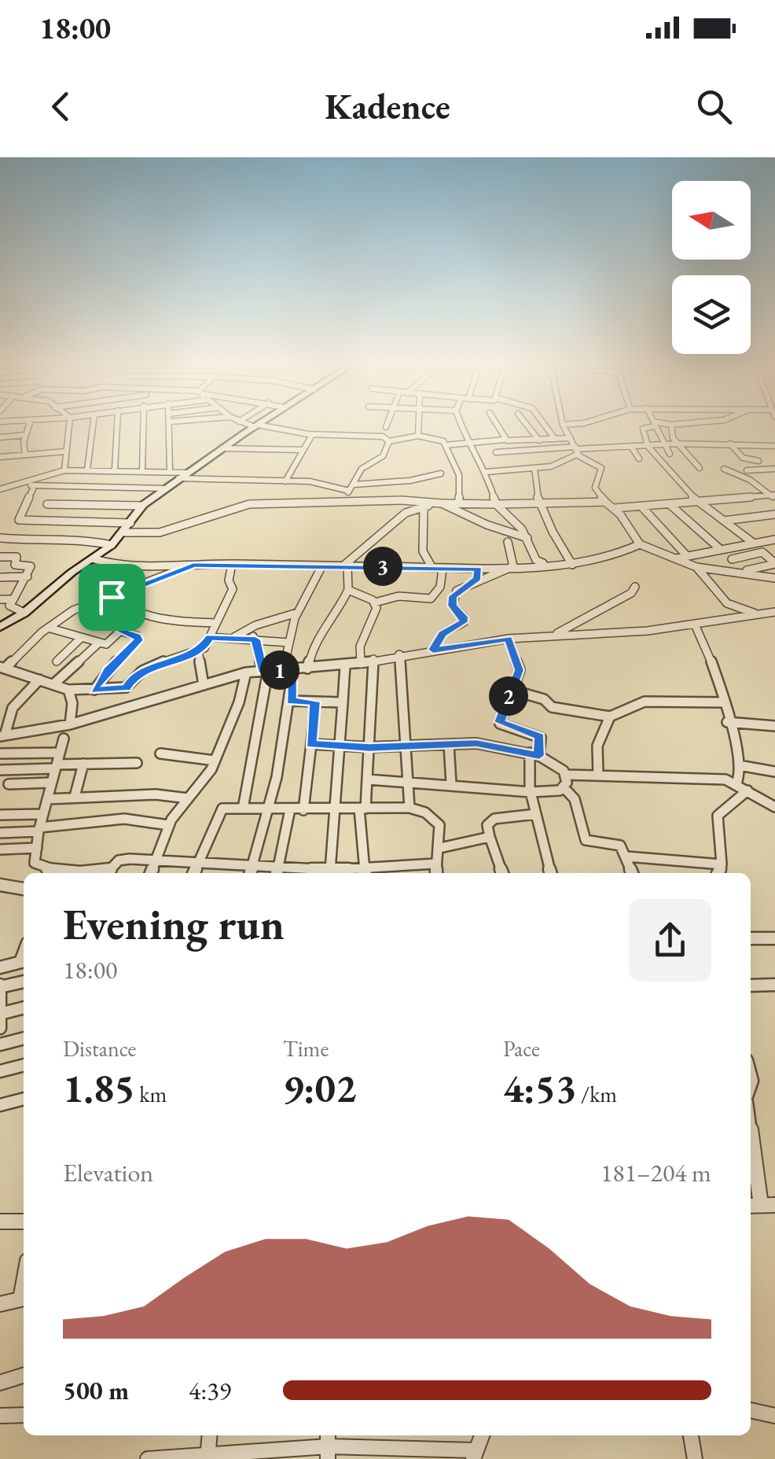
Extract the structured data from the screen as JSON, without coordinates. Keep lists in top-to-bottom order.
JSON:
{
  "north": "left",
  "page": {
    "status": "18:00",
    "header": "Kadence",
    "pins": ["3", "1", "2"],
    "heading": ["Evening run", "18:00"],
    "stats": [
      ["Distance", "1.85 km"],
      ["Time", "9:02"],
      ["Pace", "4:53 /km"]
    ],
    "chart": ["Elevation", "181–204 m"],
    "list": [
      {
        "name": "500 m",
        "note": "4:39"
      }
    ]
  }
}
